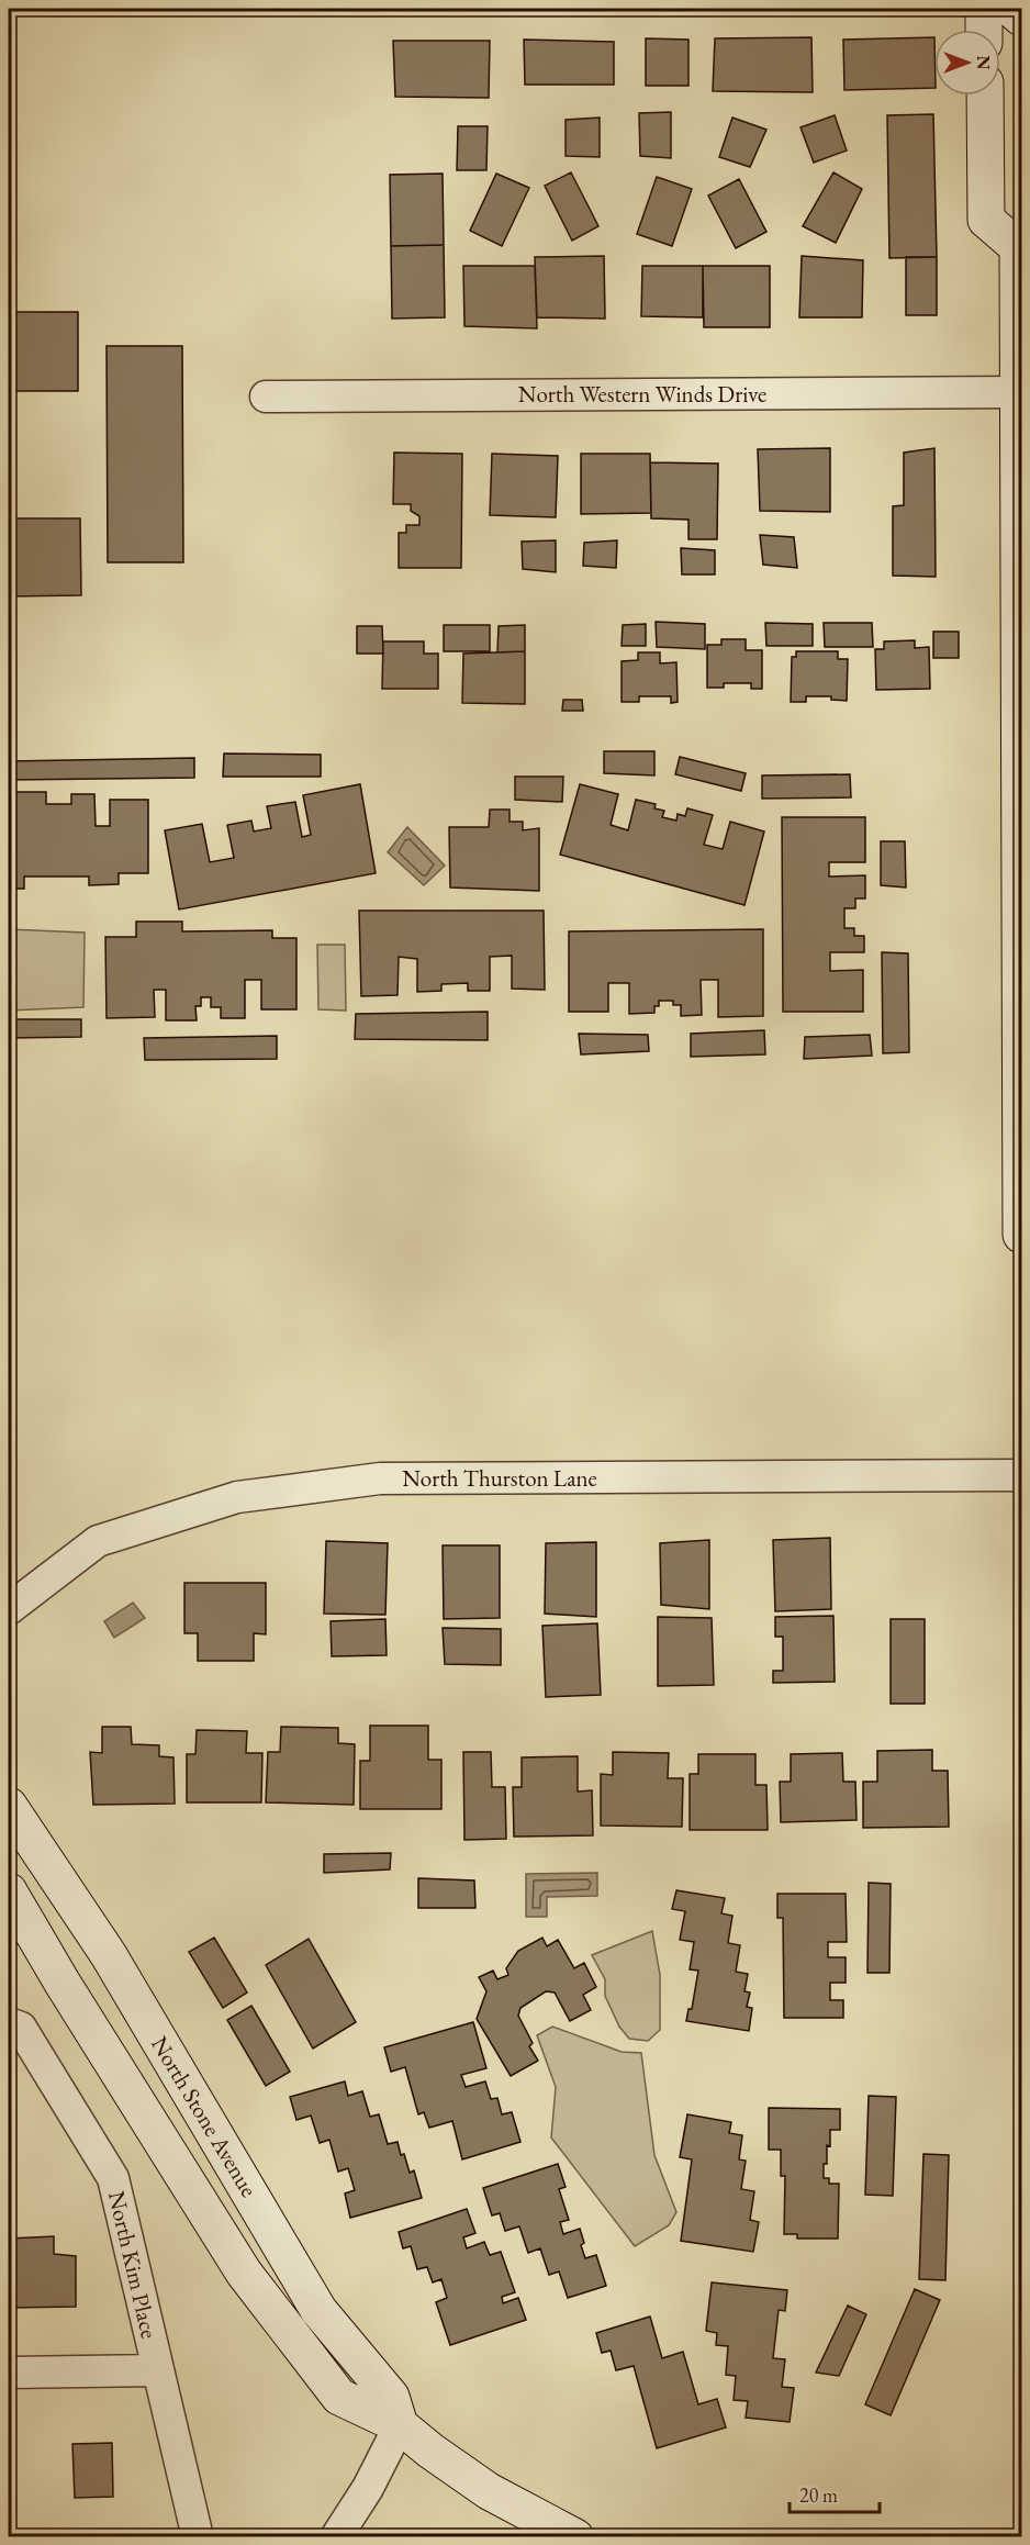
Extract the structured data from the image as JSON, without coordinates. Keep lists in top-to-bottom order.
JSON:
{
  "streets": {
    "main road": ["North Stone Avenue"],
    "street": ["North Western Winds Drive", "North Thurston Lane", "North Kim Place"]
  },
  "scale_bar": "20 m",
  "north": "right"
}
